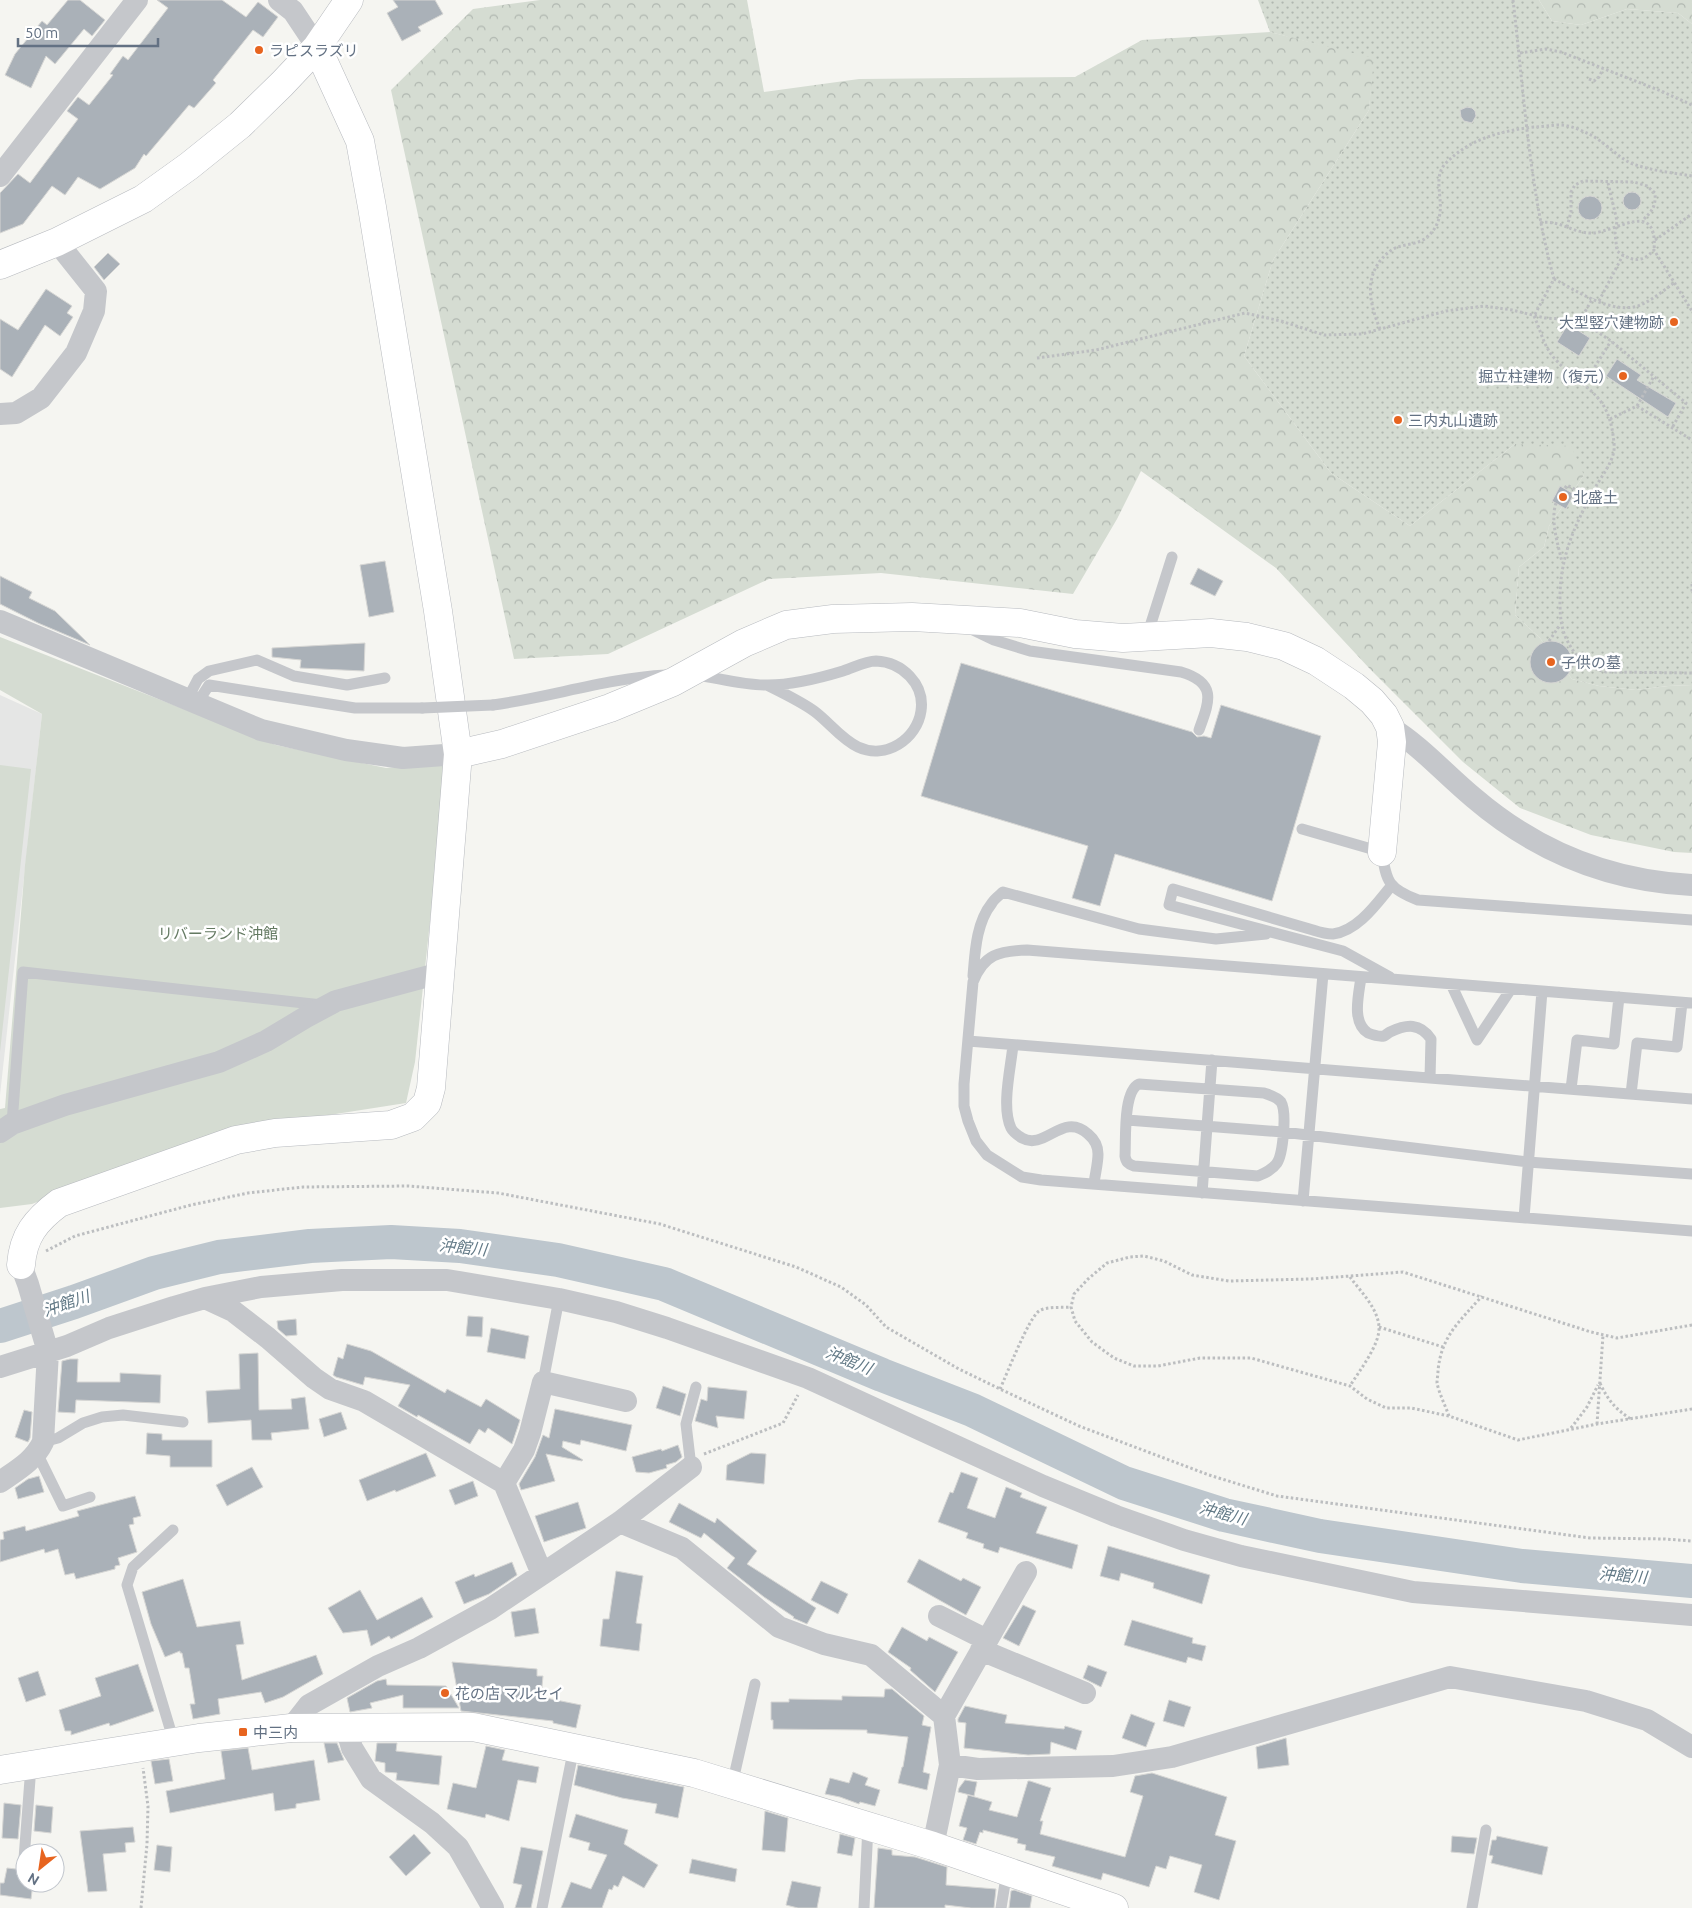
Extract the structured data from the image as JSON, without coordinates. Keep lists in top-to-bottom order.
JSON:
{
  "water": ["沖館川"],
  "parks": ["リバーランド沖館"],
  "places": {
    "other": [
      "ラピスラズリ",
      "大型竪穴建物跡",
      "掘立柱建物（復元）",
      "三内丸山遺跡",
      "北盛土",
      "子供の墓",
      "花の店 マルセイ"
    ],
    "transit": ["中三内"]
  },
  "scale_bar": "50 m",
  "north": "bottom left"
}
